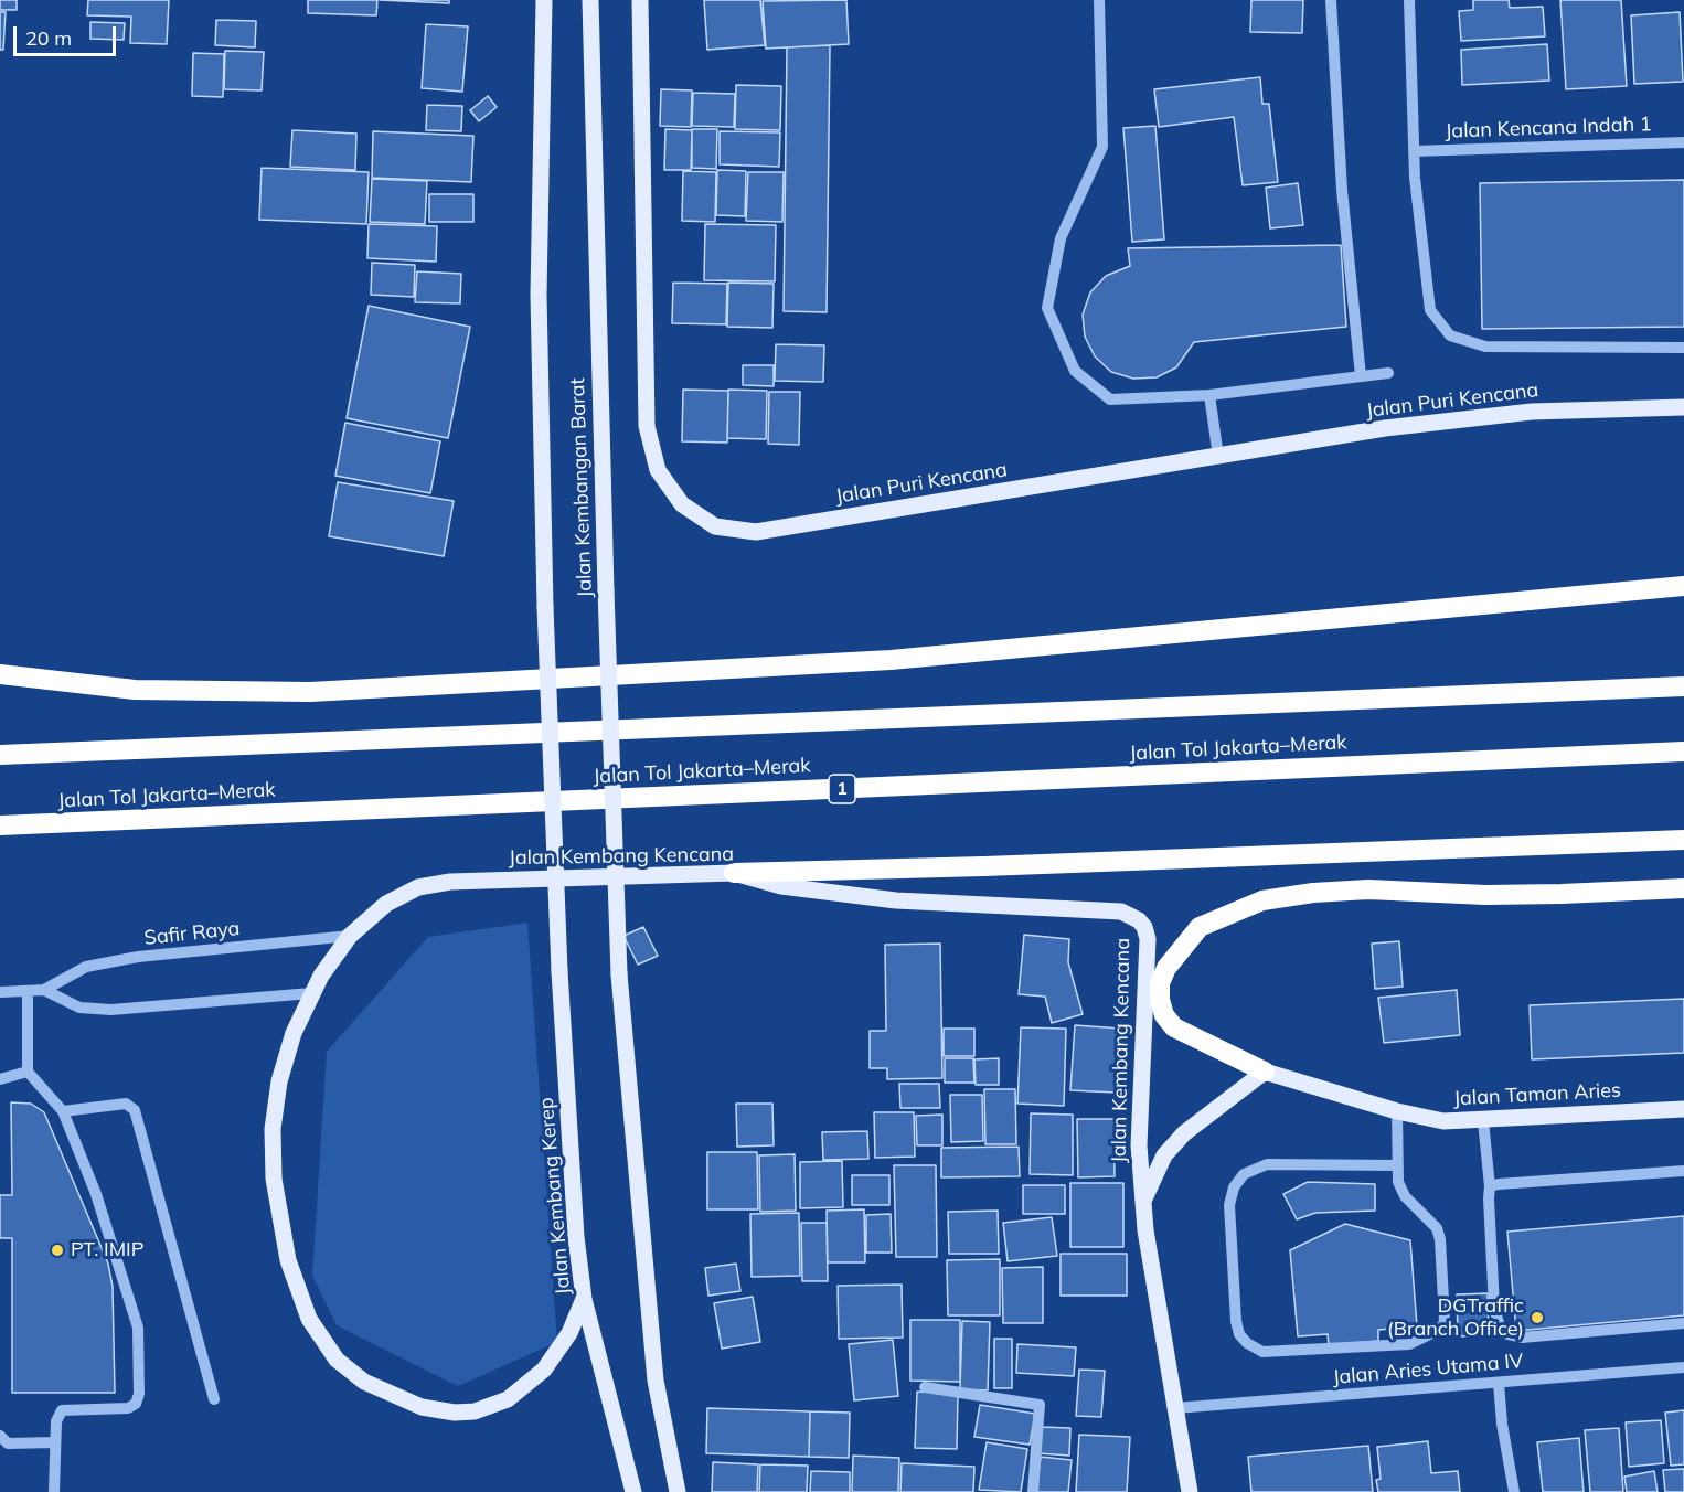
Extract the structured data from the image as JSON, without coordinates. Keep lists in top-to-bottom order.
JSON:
{
  "streets": {
    "highway": ["Jalan Tol Jakarta–Merak", "1"],
    "main road": [
      "Jalan Puri Kencana",
      "Jalan Kembangan Barat",
      "Jalan Kembang Kencana",
      "Jalan Taman Aries",
      "Jalan Kembang Kerep"
    ],
    "street": ["Jalan Kencana Indah 1", "Safir Raya", "Jalan Aries Utama IV"]
  },
  "crossings": [
    ["Jalan Kembangan Barat", "Jalan Kembang Kerep"],
    ["Jalan Kembang Kencana", "Safir Raya"],
    ["Jalan Kembang Kencana", "Jalan Kembang Kerep"],
    ["Jalan Kembang Kencana", "Jalan Aries Utama IV"]
  ],
  "places": ["PT. IMIP", "DGTraffic (Branch Office)"],
  "scale_bar": "20 m"
}
